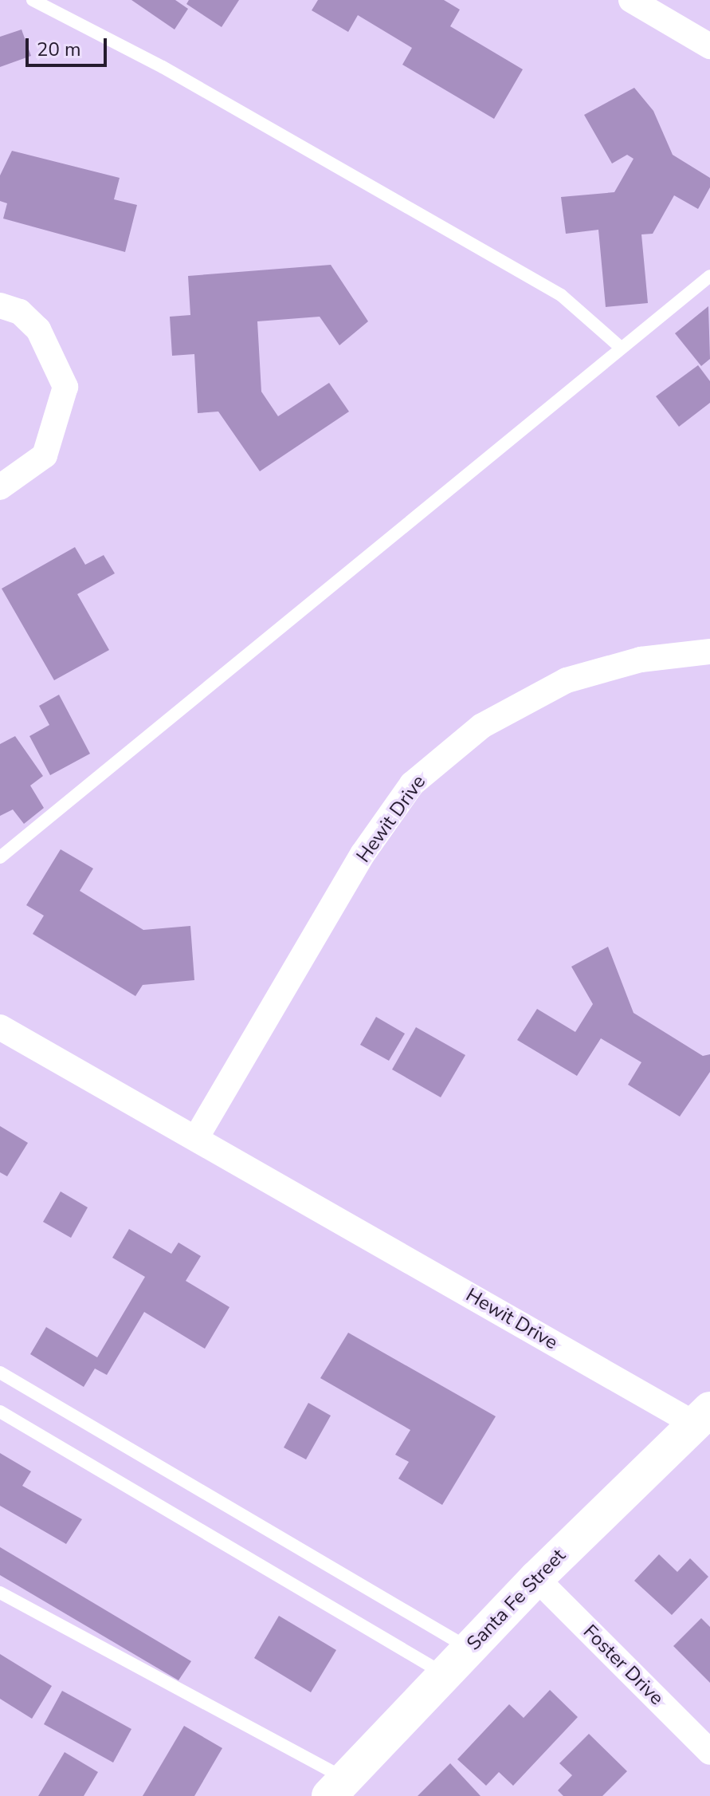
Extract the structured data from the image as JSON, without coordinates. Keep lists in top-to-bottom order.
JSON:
{
  "streets": {
    "main road": ["Santa Fe Street"],
    "street": ["Hewit Drive", "Foster Drive"]
  },
  "crossings": [
    ["Hewit Drive", "Santa Fe Street"],
    ["Santa Fe Street", "Foster Drive"]
  ],
  "scale_bar": "20 m"
}
